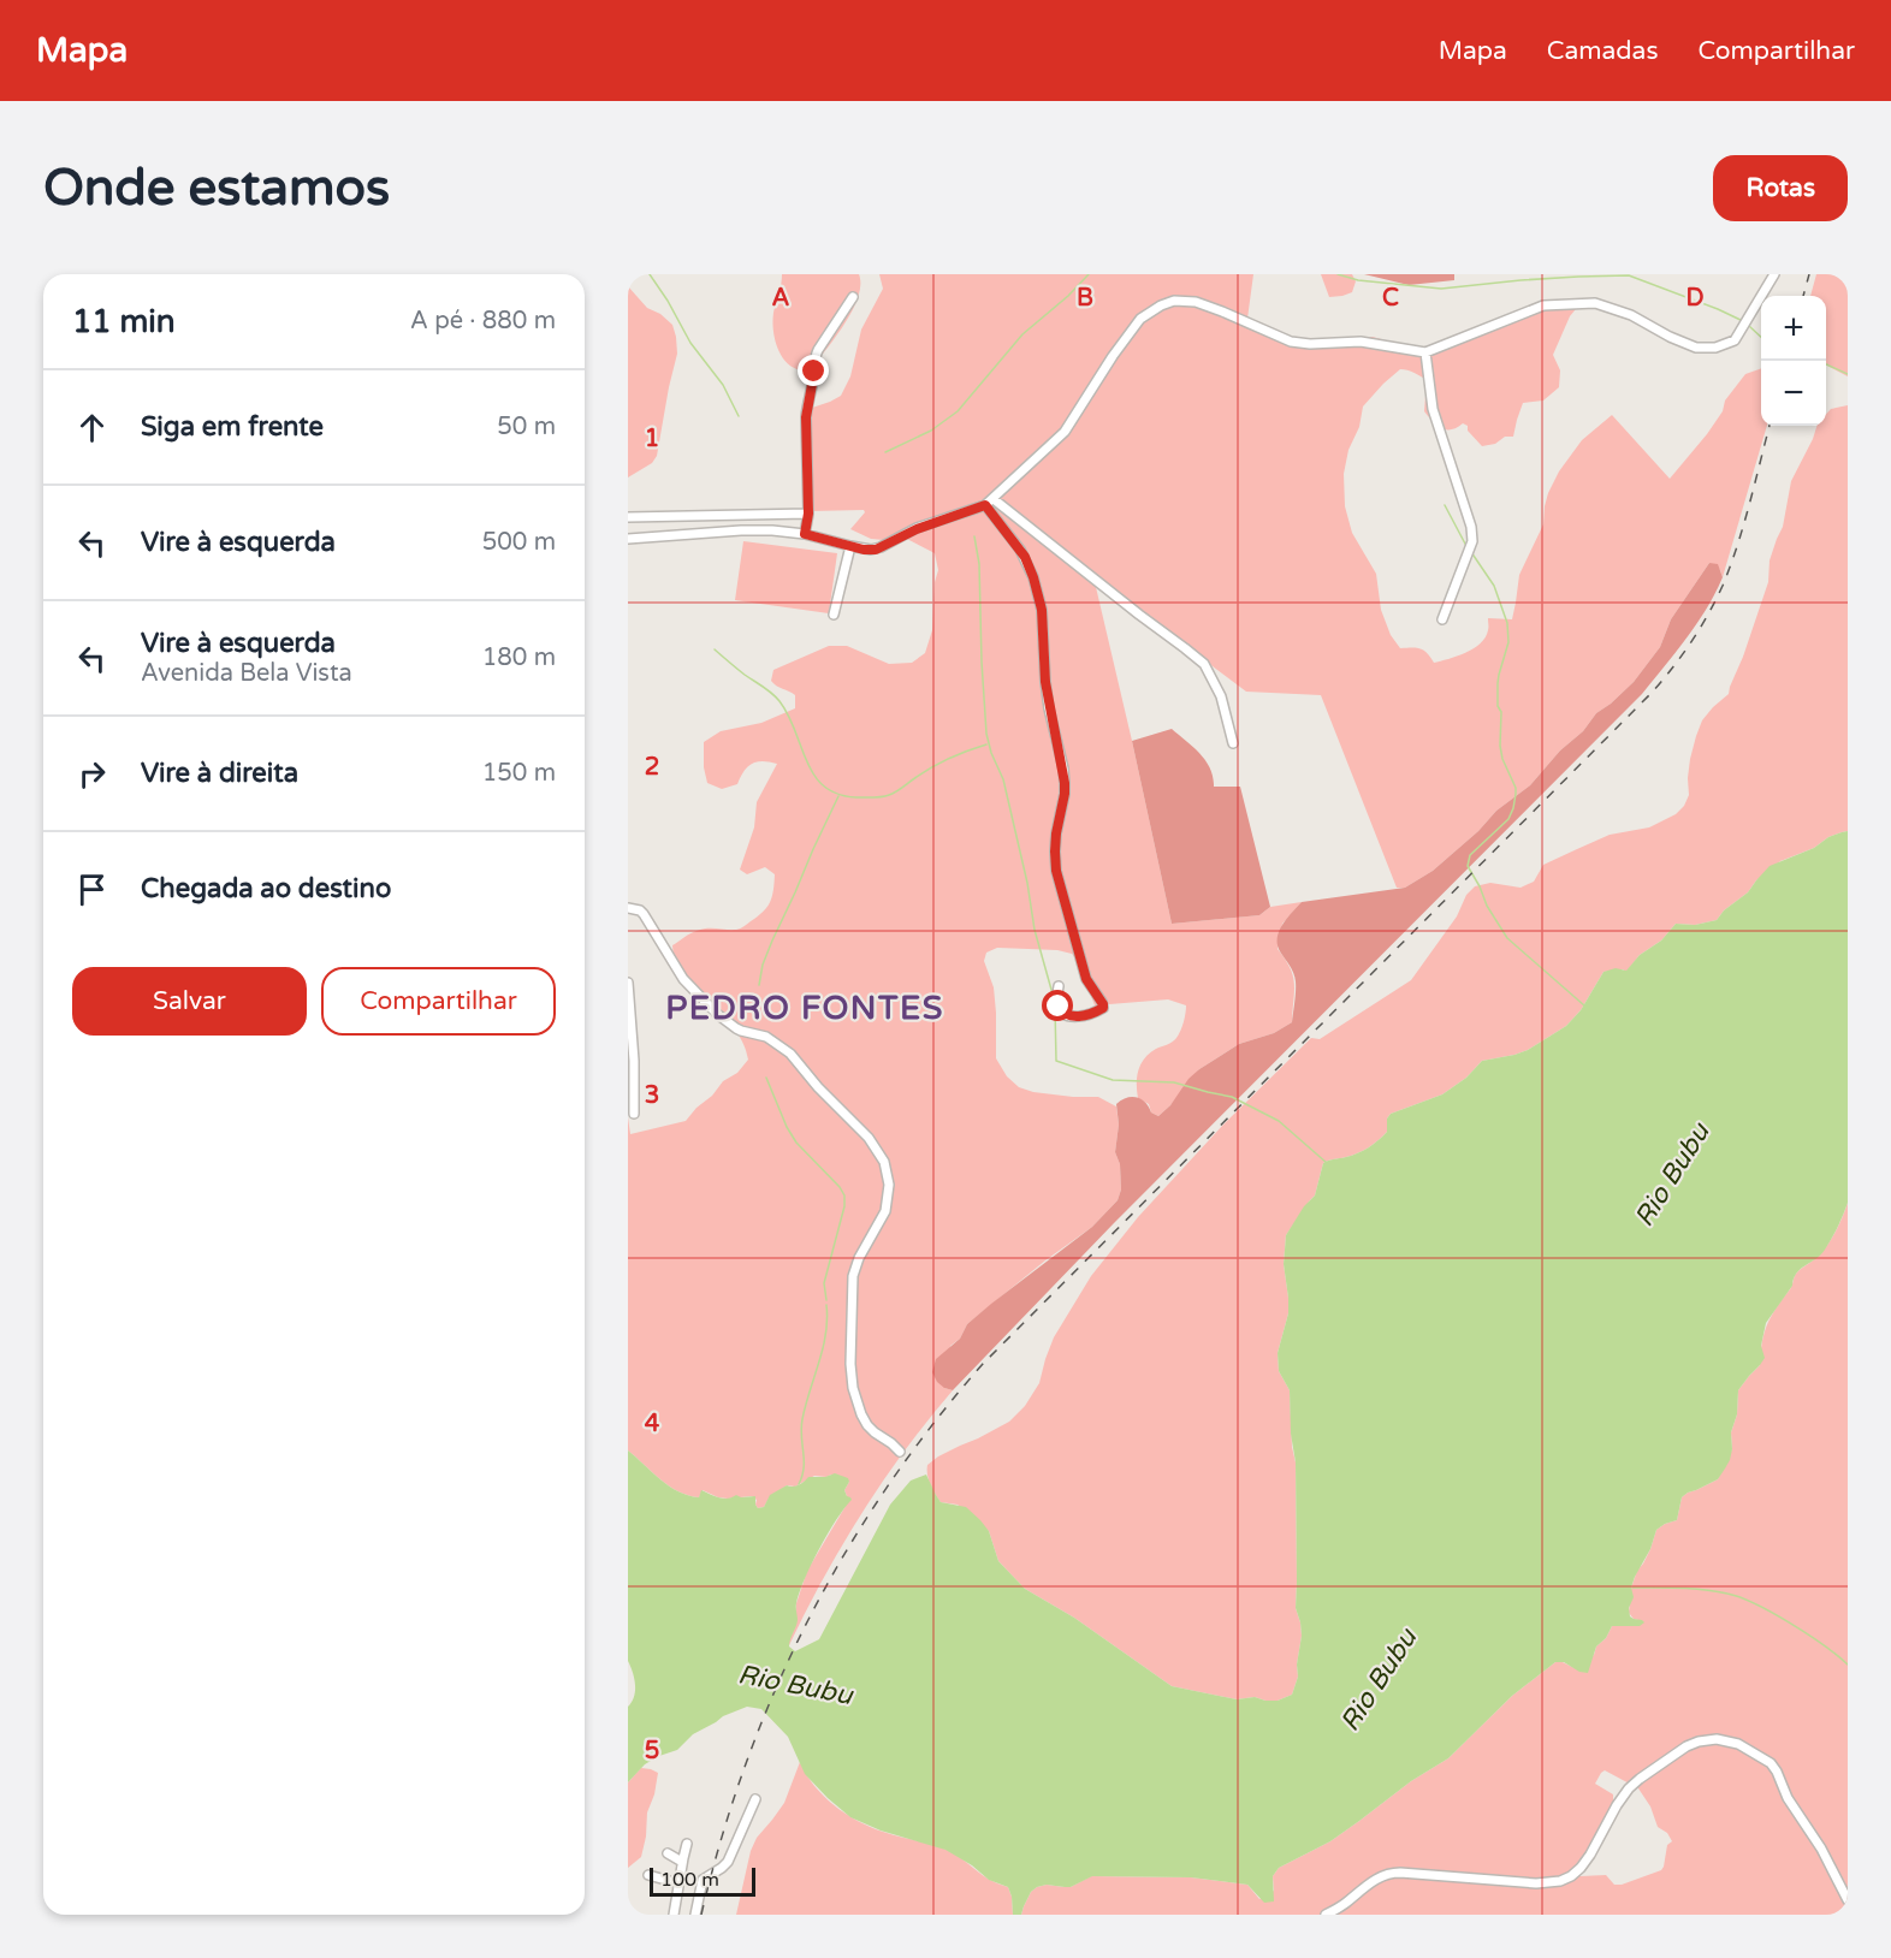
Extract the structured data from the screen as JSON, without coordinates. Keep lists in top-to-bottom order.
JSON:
{
  "districts": ["PEDRO FONTES"],
  "water": ["Rio Bubu"],
  "scale_bar": "100 m",
  "page": {
    "header": "Mapa",
    "nav": ["Mapa", "Camadas", "Compartilhar"],
    "buttons": [
      "Rotas",
      ["Salvar", "Compartilhar"]
    ],
    "title": "Onde estamos",
    "heading": ["11 min", "A pé · 880 m"],
    "map_buttons": ["+", "−"],
    "list": [
      ["Siga em frente", "50 m"],
      ["Vire à esquerda", "500 m"],
      ["Vire à esquerda", "Avenida Bela Vista", "180 m"],
      ["Vire à direita", "150 m"],
      "Chegada ao destino"
    ],
    "scale": "100 m"
  },
  "grid": {
    "columns": [
      "A",
      "B",
      "C",
      "D"
    ],
    "rows": [
      "1",
      "2",
      "3",
      "4",
      "5"
    ]
  }
}
